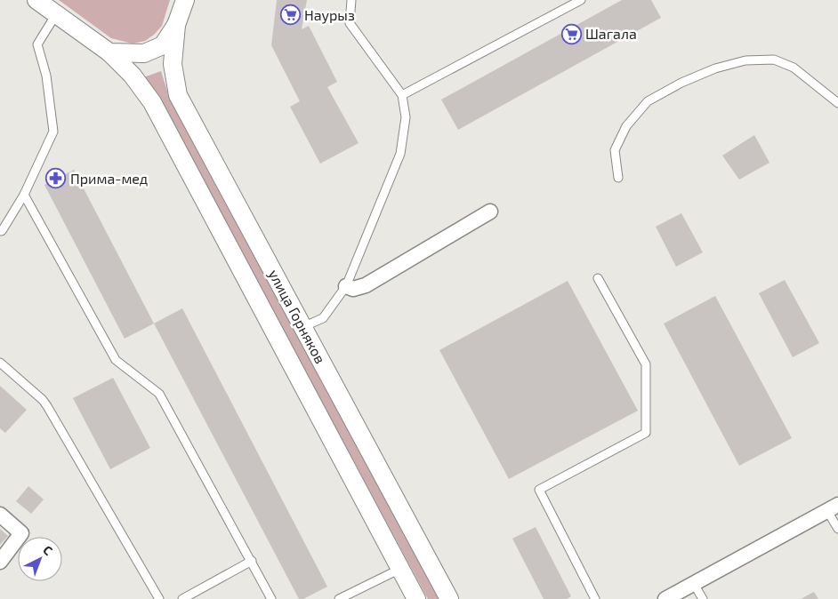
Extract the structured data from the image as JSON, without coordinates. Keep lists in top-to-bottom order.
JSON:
{
  "streets": {
    "street": ["улица Горняков"]
  },
  "places": {
    "supermarket": ["Наурыз", "Шагала"],
    "pharmacy": ["Прима-мед"]
  },
  "north": "top right"
}
